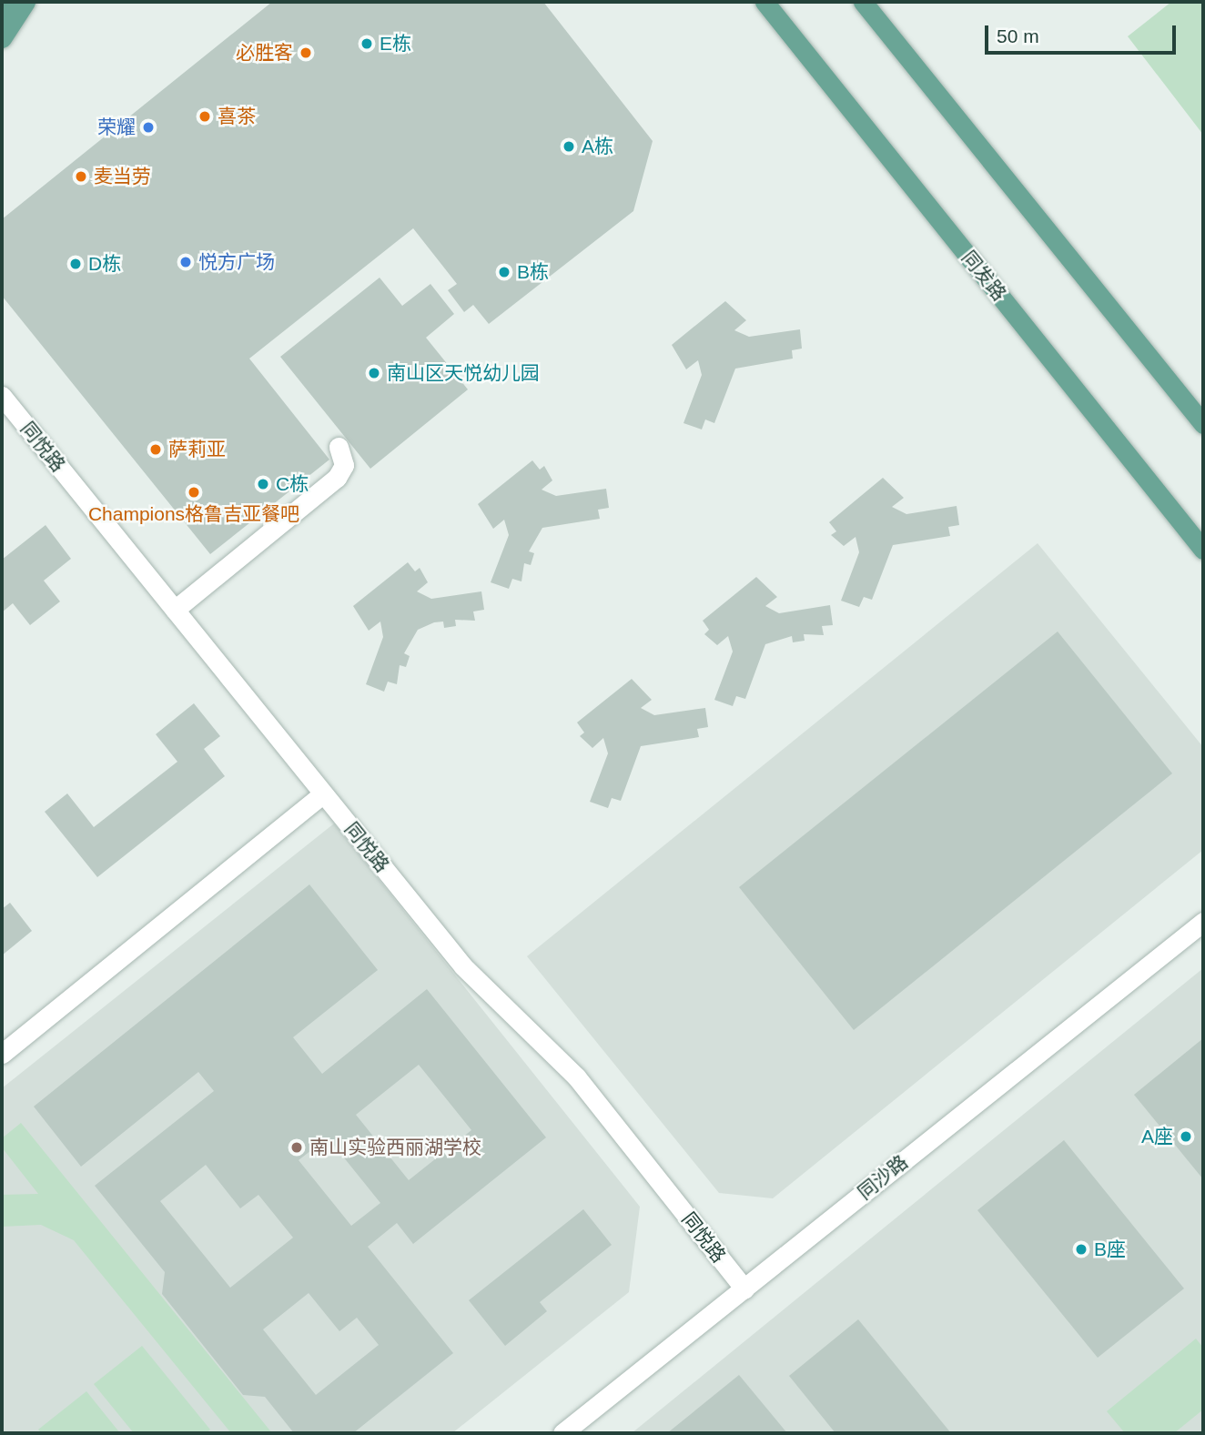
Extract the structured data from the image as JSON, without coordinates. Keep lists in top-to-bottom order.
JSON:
{
  "streets": {
    "main road": ["同发路"],
    "street": ["同悦路", "同沙路"]
  },
  "crossings": [
    ["同悦路", "同沙路"]
  ],
  "places": [
    "E栋",
    "必胜客",
    "喜茶",
    "荣耀",
    "A栋",
    "麦当劳",
    "悦方广场",
    "D栋",
    "B栋",
    "南山区天悦幼儿园",
    "萨莉亚",
    "C栋",
    "Champions格鲁吉亚餐吧",
    "A座",
    "南山实验西丽湖学校",
    "B座"
  ],
  "scale_bar": "50 m"
}
